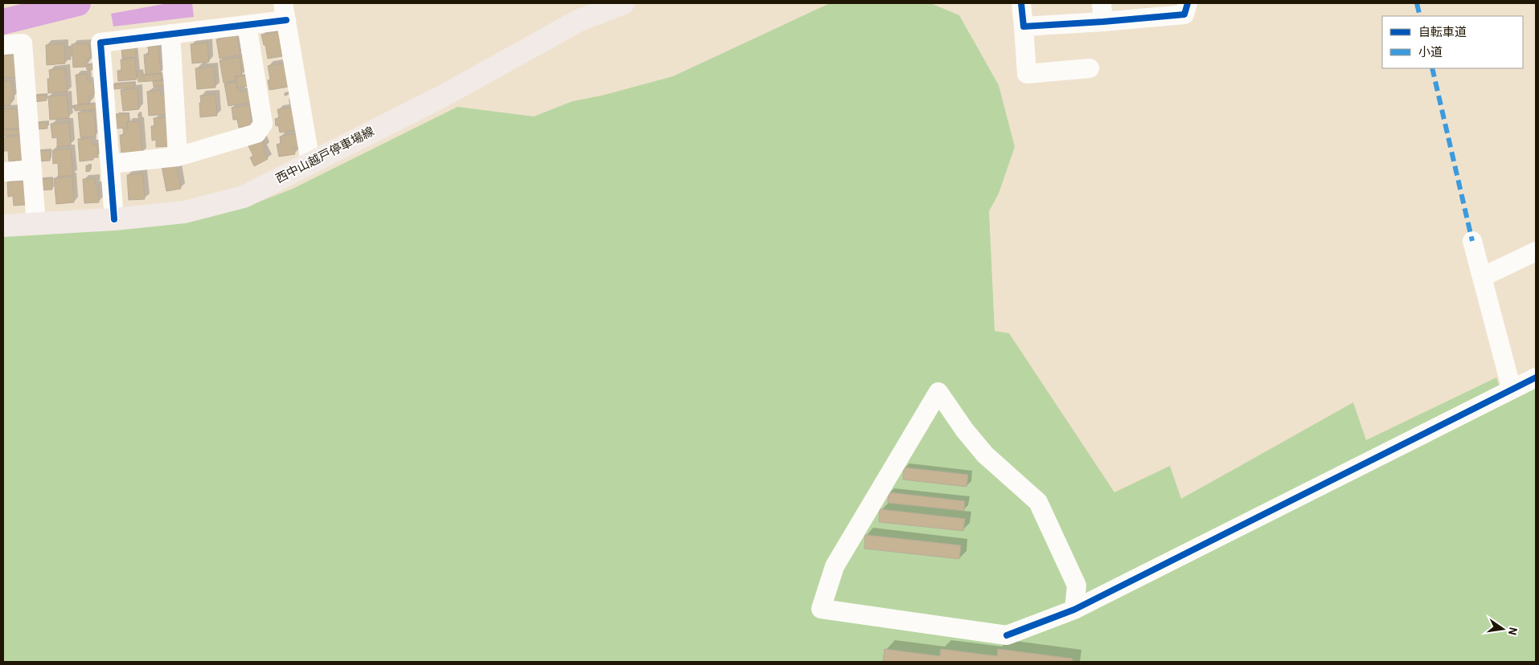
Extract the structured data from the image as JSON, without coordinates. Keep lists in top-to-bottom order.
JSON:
{
  "streets": {
    "main road": ["西中山越戸停車場線"]
  },
  "legend": ["自転車道", "小道"],
  "north": "right"
}
